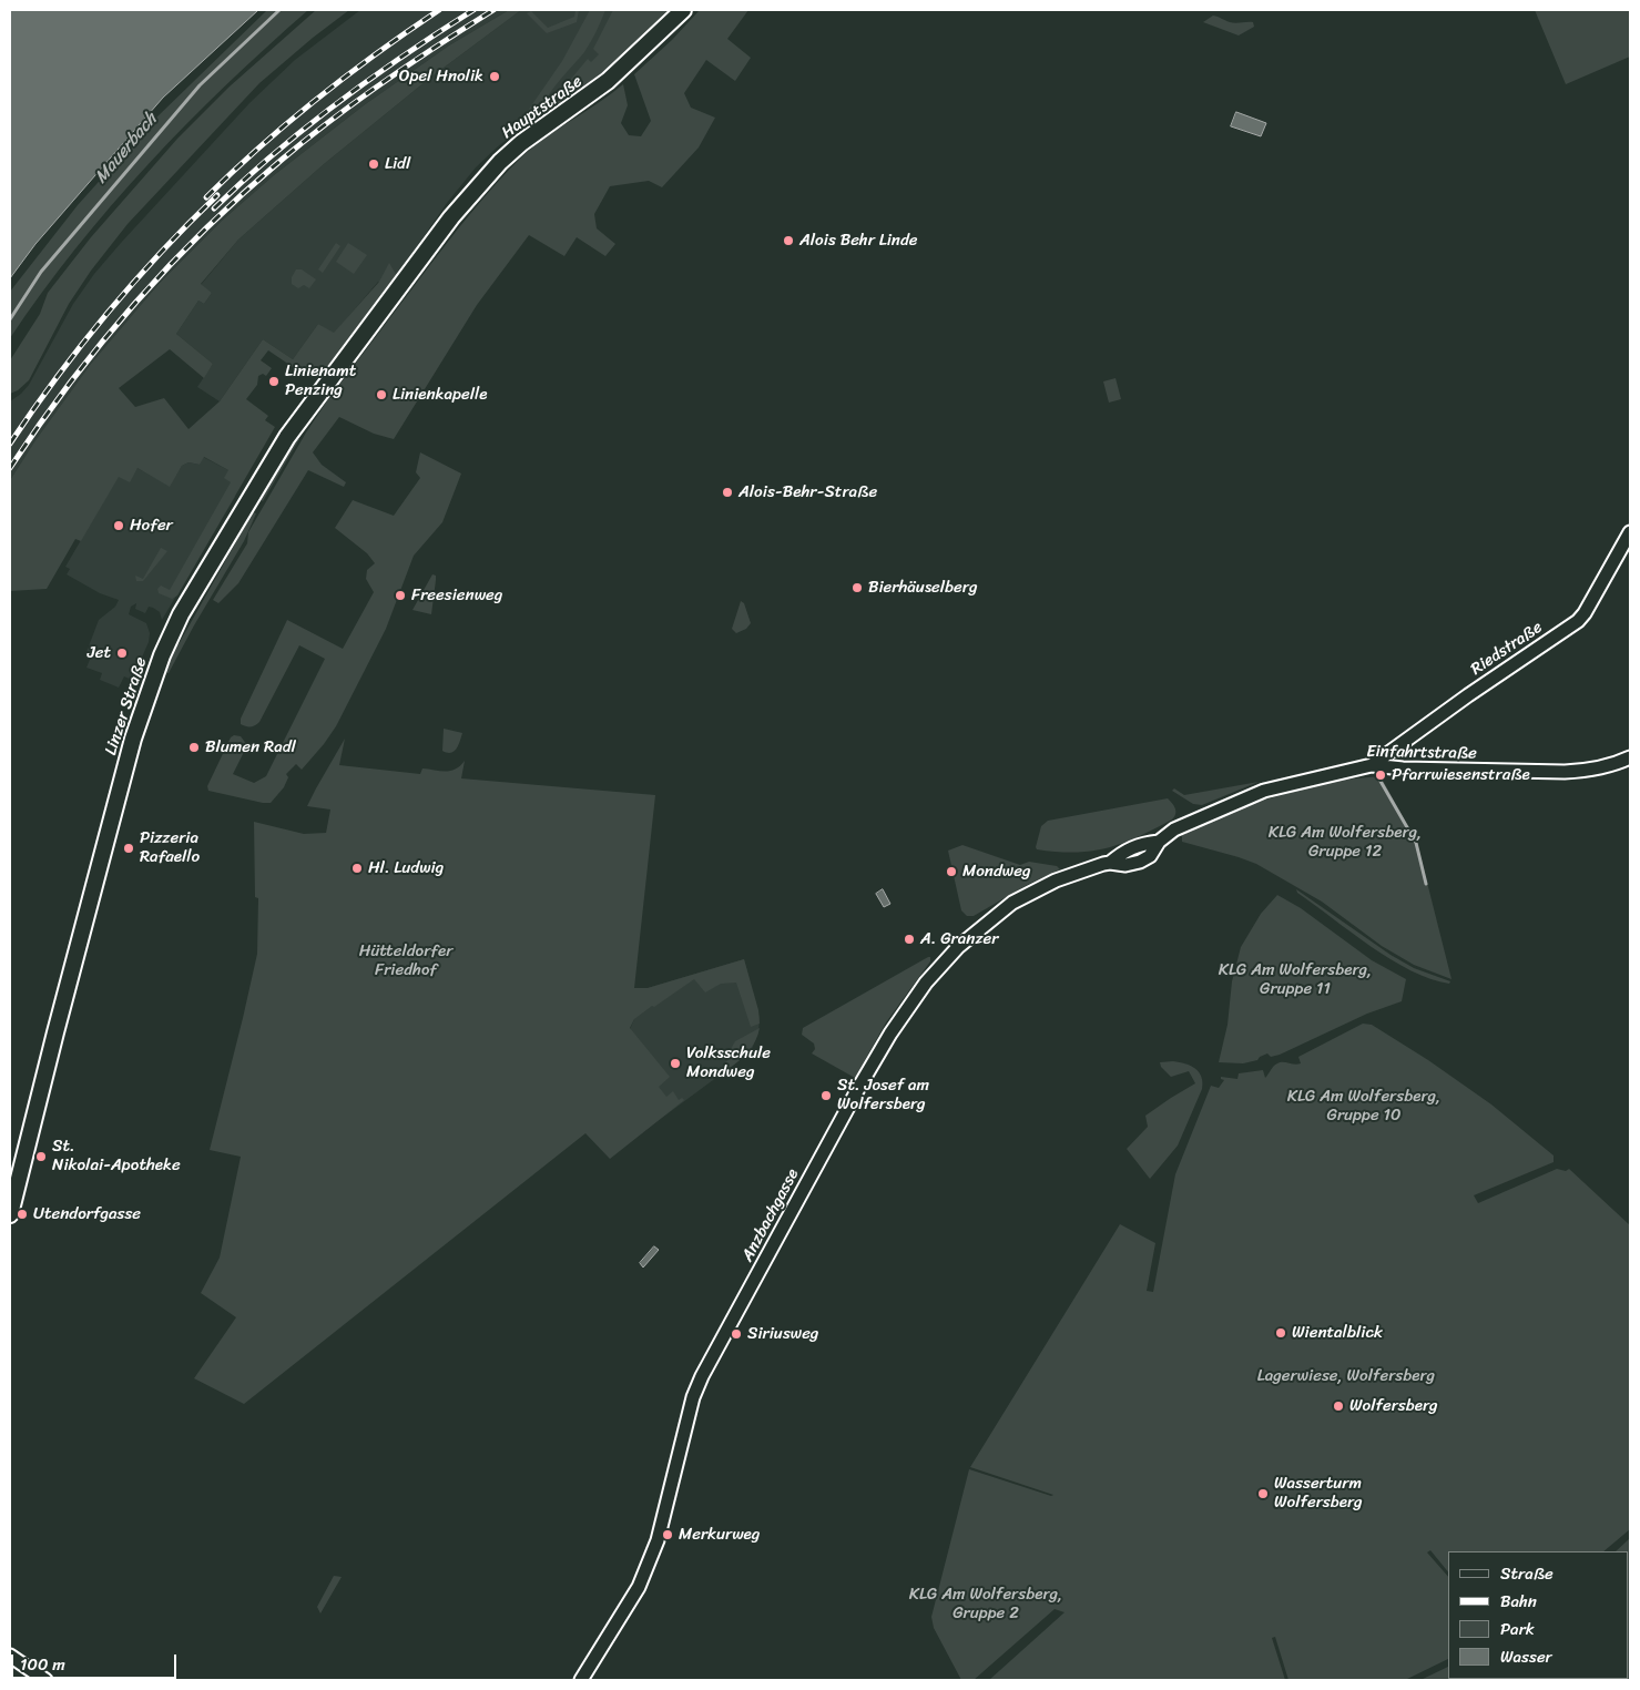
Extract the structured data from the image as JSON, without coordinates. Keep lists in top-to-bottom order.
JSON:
{
  "streets": {
    "main road": ["Hauptstraße", "Linzer Straße"],
    "street": ["Riedstraße", "Einfahrtstraße", "Anzbachgasse"]
  },
  "crossings": [
    ["Hauptstraße", "Linzer Straße"],
    ["Riedstraße", "Einfahrtstraße"],
    ["Einfahrtstraße", "Anzbachgasse"]
  ],
  "water": ["Mauerbach"],
  "parks": [
    "KLG Am Wolfersberg, Gruppe 12",
    "Hütteldorfer Friedhof",
    "KLG Am Wolfersberg, Gruppe 11",
    "KLG Am Wolfersberg, Gruppe 10",
    "Lagerwiese, Wolfersberg",
    "KLG Am Wolfersberg, Gruppe 2"
  ],
  "places": [
    "Opel Hnolik",
    "Lidl",
    "Alois Behr Linde",
    "Linienamt Penzing",
    "Linienkapelle",
    "Alois-Behr-Straße",
    "Hofer",
    "Bierhäuselberg",
    "Freesienweg",
    "Jet",
    "Blumen Radl",
    "Pfarrwiesenstraße",
    "Pizzeria Rafaello",
    "Hl. Ludwig",
    "Mondweg",
    "A. Granzer",
    "Volksschule Mondweg",
    "St. Josef am Wolfersberg",
    "St. Nikolai-Apotheke",
    "Utendorfgasse",
    "Wientalblick",
    "Siriusweg",
    "Wolfersberg",
    "Wasserturm Wolfersberg",
    "Merkurweg"
  ],
  "legend": [
    "Straße",
    "Bahn",
    "Park",
    "Wasser"
  ],
  "scale_bar": "100 m"
}
